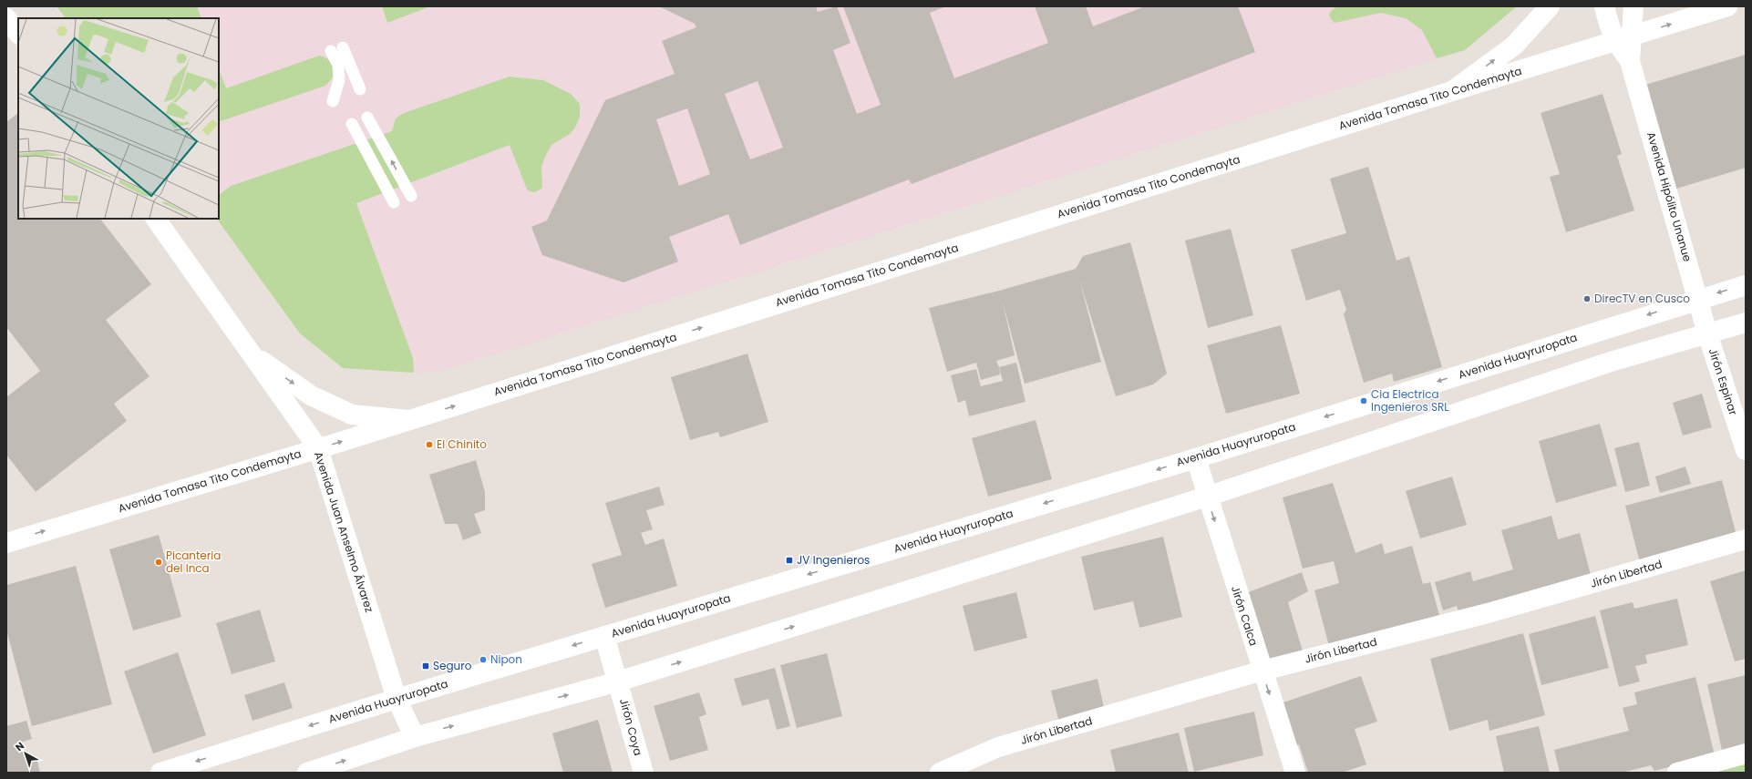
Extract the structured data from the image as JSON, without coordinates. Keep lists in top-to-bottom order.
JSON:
{
  "streets": {
    "street": [
      "Avenida Tomasa Tito Condemayta",
      "Avenida Hipólito Unanue",
      "Avenida Huayruropata",
      "Jirón Espinar",
      "Avenida Juan Anselmo Álvarez",
      "Jirón Libertad",
      "Jirón Calca",
      "Jirón Coya"
    ]
  },
  "crossings": [
    ["Avenida Tomasa Tito Condemayta", "Avenida Hipólito Unanue"],
    ["Avenida Tomasa Tito Condemayta", "Avenida Juan Anselmo Álvarez"],
    ["Avenida Hipólito Unanue", "Avenida Huayruropata"],
    ["Avenida Hipólito Unanue", "Jirón Espinar"],
    ["Avenida Huayruropata", "Avenida Juan Anselmo Álvarez"],
    ["Avenida Huayruropata", "Jirón Calca"],
    ["Avenida Huayruropata", "Jirón Coya"],
    ["Jirón Libertad", "Jirón Calca"]
  ],
  "one_way": ["Avenida Tomasa Tito Condemayta", "Jirón Calca"],
  "places": {
    "other": [
      "DirecTV en Cusco",
      "Cia Electrica Ingenieros SRL",
      "El Chinito",
      "Picanteria del Inca",
      "Nipon"
    ],
    "transit": ["JV Ingenieros", "Seguro"]
  },
  "north": "top left"
}
